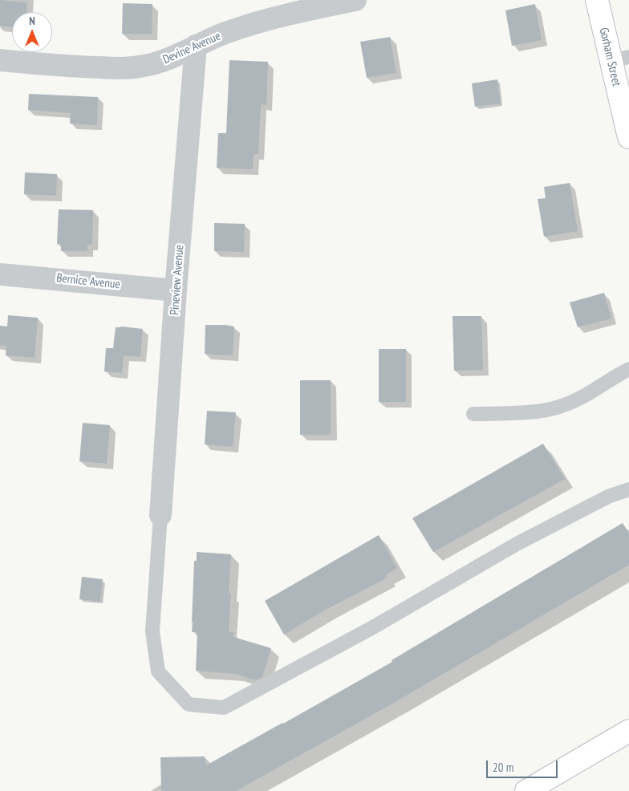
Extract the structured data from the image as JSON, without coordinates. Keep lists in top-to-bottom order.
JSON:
{
  "streets": {
    "main road": ["Gorham Street"],
    "street": ["Devine Avenue", "Pineview Avenue", "Bernice Avenue"]
  },
  "crossings": [
    ["Devine Avenue", "Pineview Avenue"],
    ["Pineview Avenue", "Bernice Avenue"]
  ],
  "scale_bar": "20 m",
  "north": "top"
}
